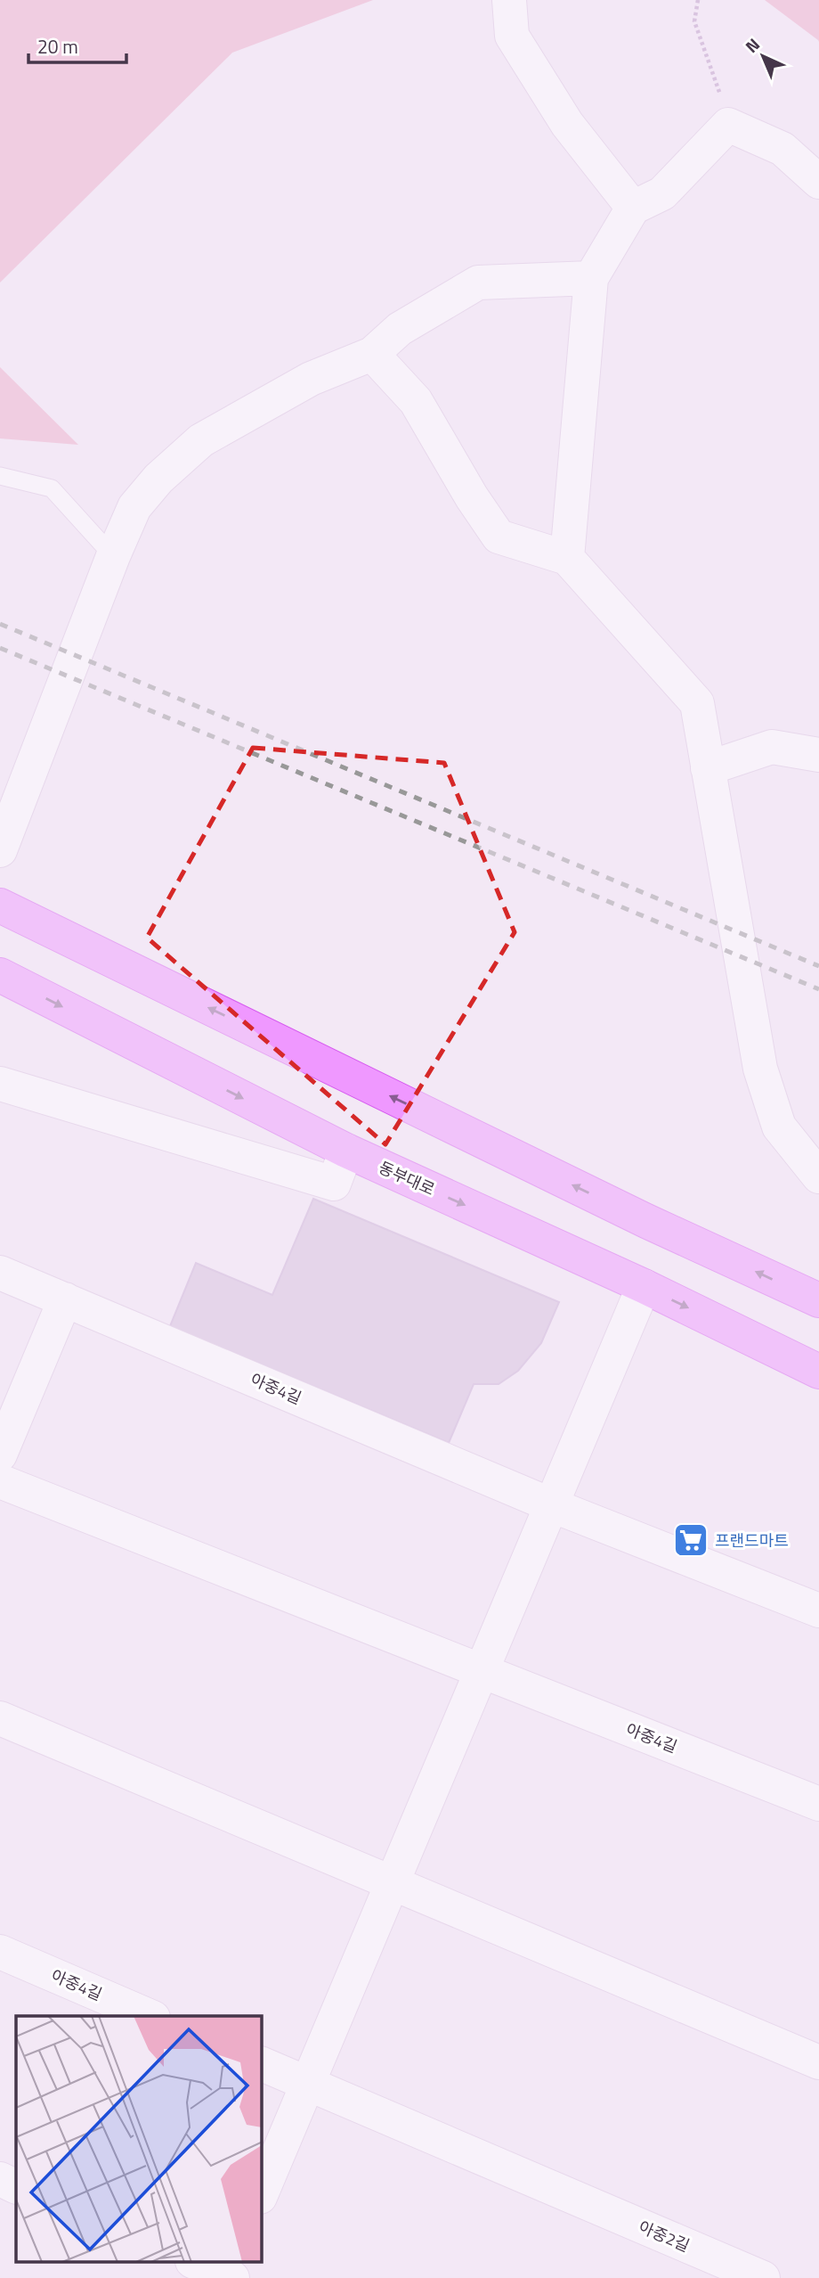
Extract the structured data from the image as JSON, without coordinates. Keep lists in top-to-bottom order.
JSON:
{
  "streets": {
    "main road": ["동부대로"],
    "street": ["아중4길", "아중2길"]
  },
  "places": {
    "supermarket": ["프랜드마트"]
  },
  "scale_bar": "20 m",
  "north": "top left"
}
